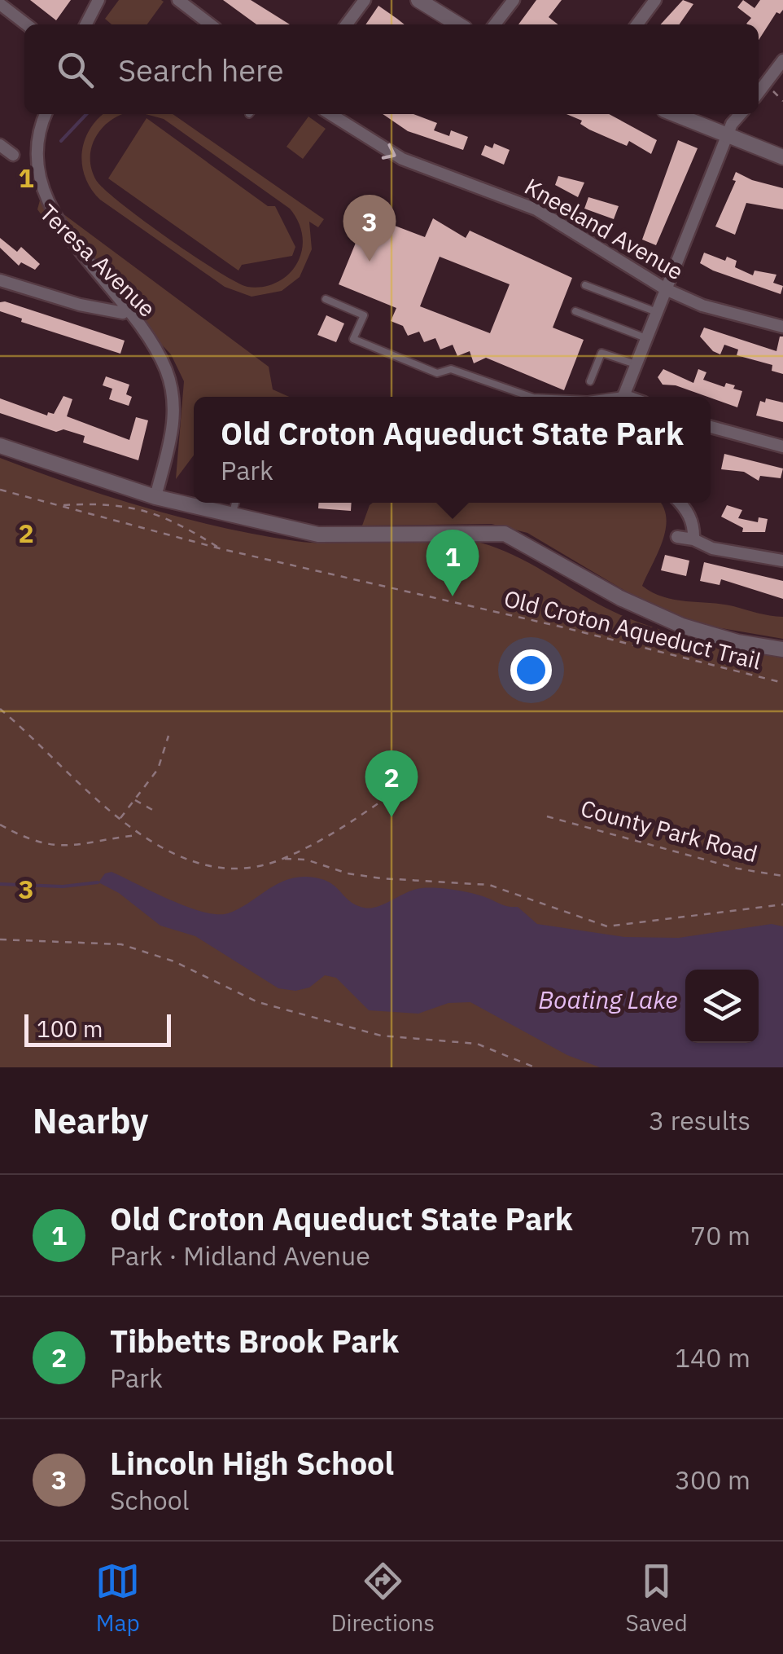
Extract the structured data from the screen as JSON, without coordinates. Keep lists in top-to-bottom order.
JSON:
{
  "streets": {
    "street": ["Kneeland Avenue", "Teresa Avenue"],
    "path": ["Old Croton Aqueduct Trail", "County Park Road"]
  },
  "one_way": ["Kneeland Avenue"],
  "water": ["Boating Lake"],
  "scale_bar": "100 m",
  "page": {
    "search": "Search here",
    "pins": ["3", "1", "2"],
    "popup": ["Old Croton Aqueduct State Park", "Park"],
    "scale": "100 m",
    "heading": ["Nearby", "3 results"],
    "list": [
      {
        "mark": "1",
        "name": "Old Croton Aqueduct State Park",
        "note": "Park · Midland Avenue",
        "value": "70 m"
      },
      {
        "mark": "2",
        "name": "Tibbetts Brook Park",
        "note": "Park",
        "value": "140 m"
      },
      {
        "mark": "3",
        "name": "Lincoln High School",
        "note": "School",
        "value": "300 m"
      }
    ],
    "nav": ["Map", "Directions", "Saved"]
  },
  "grid": {
    "rows": ["1", "2", "3"]
  }
}
